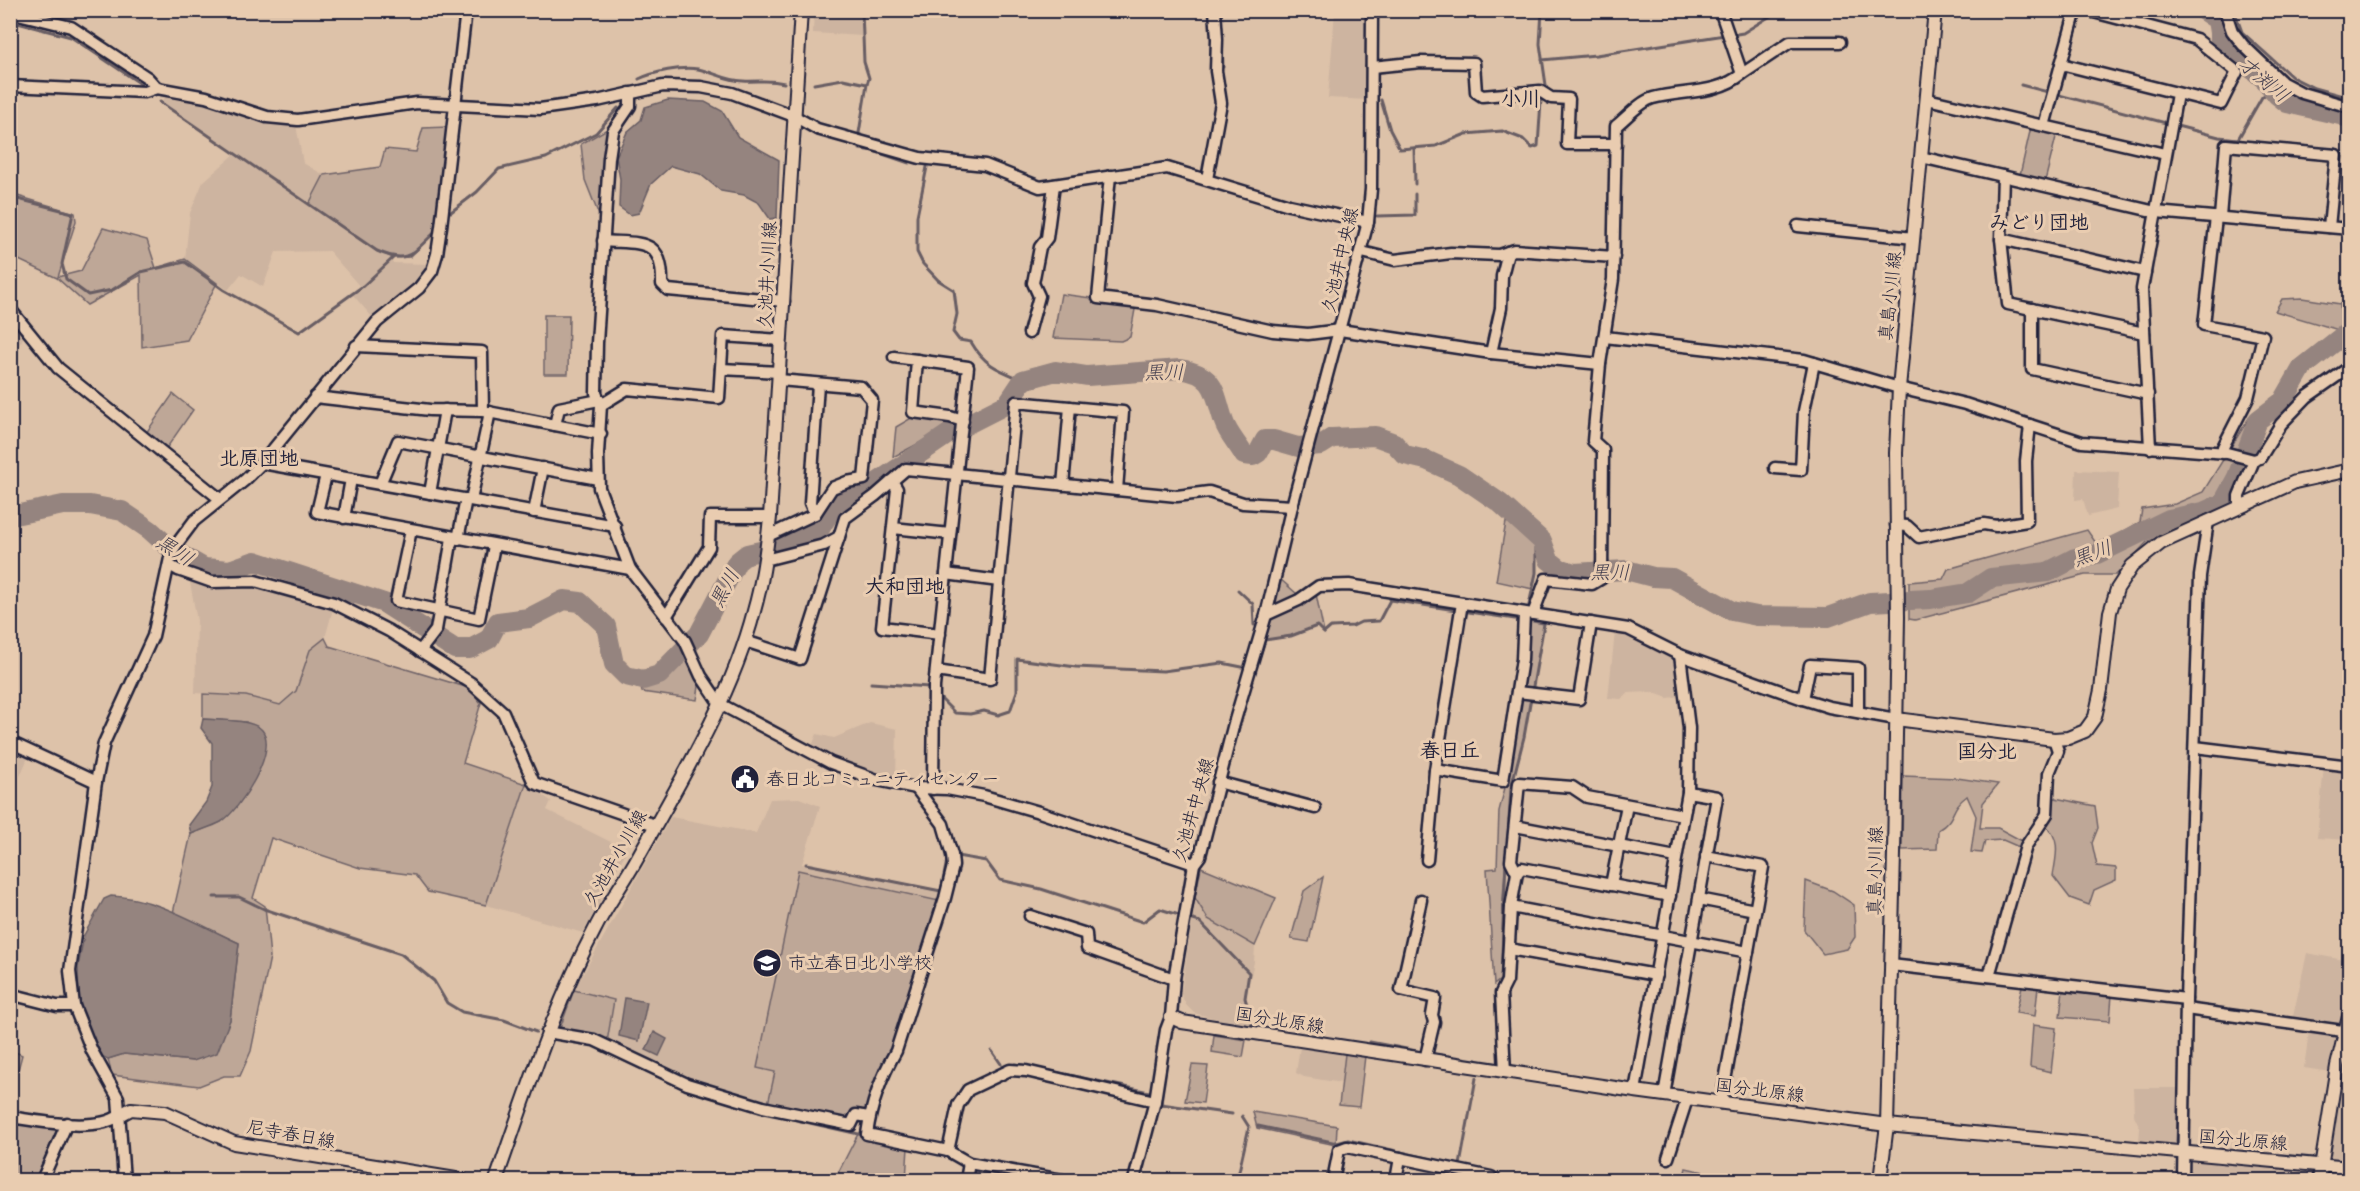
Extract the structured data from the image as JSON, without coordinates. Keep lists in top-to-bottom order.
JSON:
{
  "streets": {
    "street": [
      "久池井中央線",
      "久池井小川線",
      "真島小川線",
      "国分北原線",
      "尼寺春日線"
    ]
  },
  "crossings": [
    ["久池井中央線", "国分北原線"],
    ["真島小川線", "国分北原線"]
  ],
  "districts": [
    "小川",
    "みどり団地",
    "北原団地",
    "大和団地",
    "春日丘",
    "国分北"
  ],
  "water": ["才渕川", "黒川"],
  "places": {
    "public building": ["春日北コミュニティセンター"],
    "school or university": ["市立春日北小学校"]
  }
}
